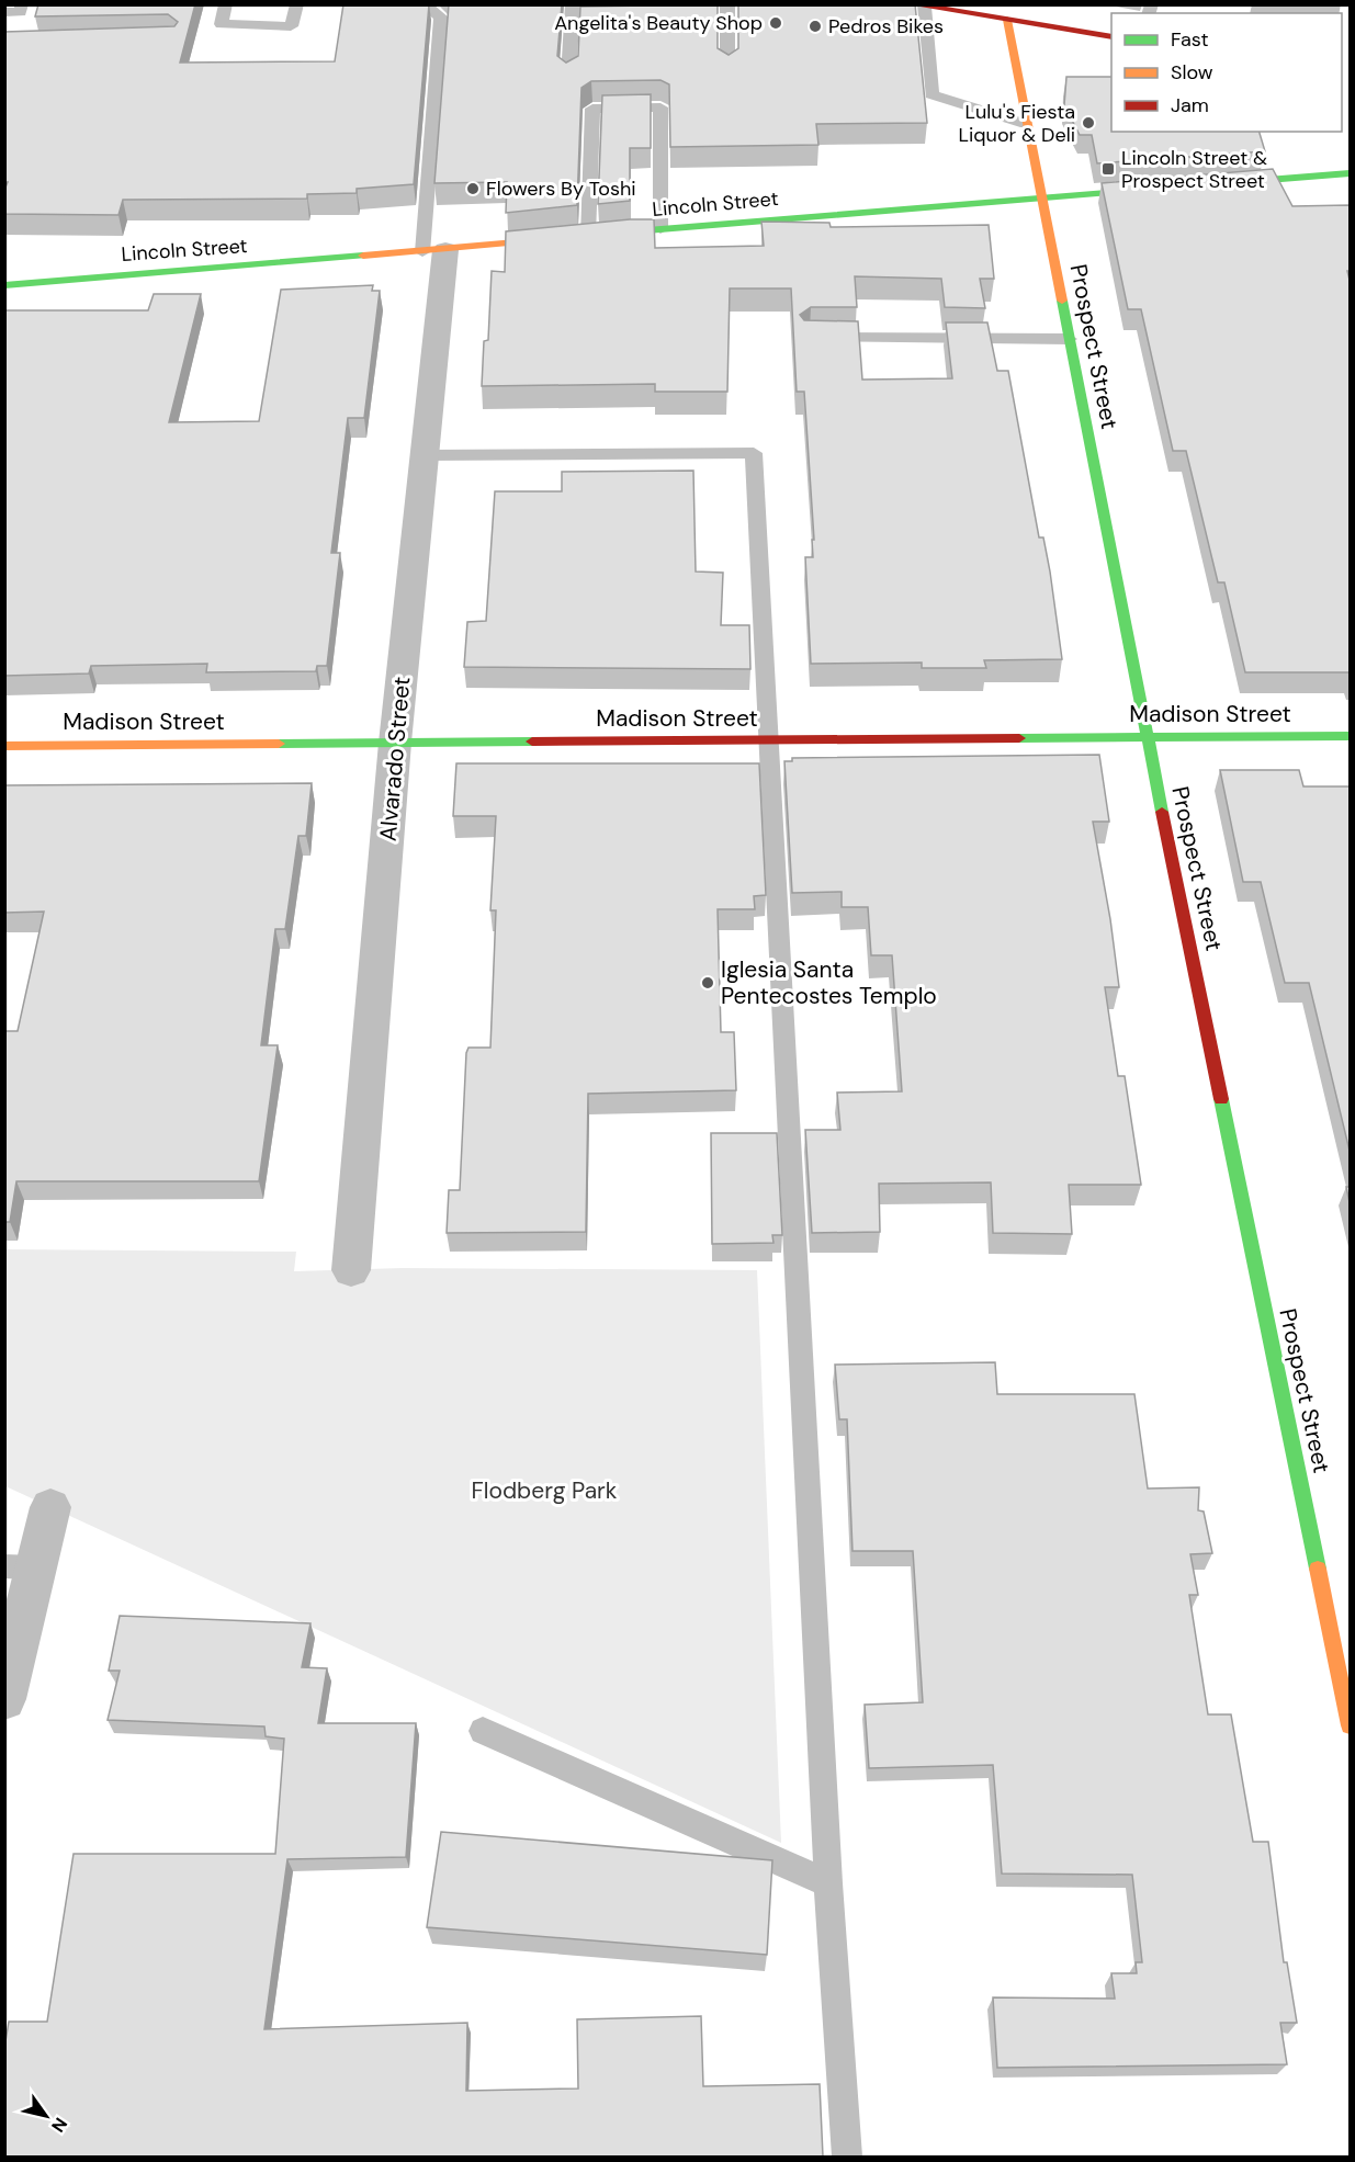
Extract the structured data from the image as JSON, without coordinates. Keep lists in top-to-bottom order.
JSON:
{
  "streets": {
    "street": [
      "Lincoln Street",
      "Prospect Street",
      "Madison Street",
      "Alvarado Street"
    ]
  },
  "crossings": [
    ["Lincoln Street", "Prospect Street"],
    ["Lincoln Street", "Alvarado Street"],
    ["Prospect Street", "Madison Street"],
    ["Madison Street", "Alvarado Street"]
  ],
  "parks": ["Flodberg Park"],
  "places": {
    "other": [
      "Angelita's Beauty Shop",
      "Pedros Bikes",
      "Lulu's Fiesta Liquor & Deli",
      "Flowers By Toshi",
      "Iglesia Santa Pentecostes Templo"
    ],
    "transit": ["Lincoln Street & Prospect Street"]
  },
  "legend": ["Fast", "Slow", "Jam"],
  "north": "bottom right"
}
